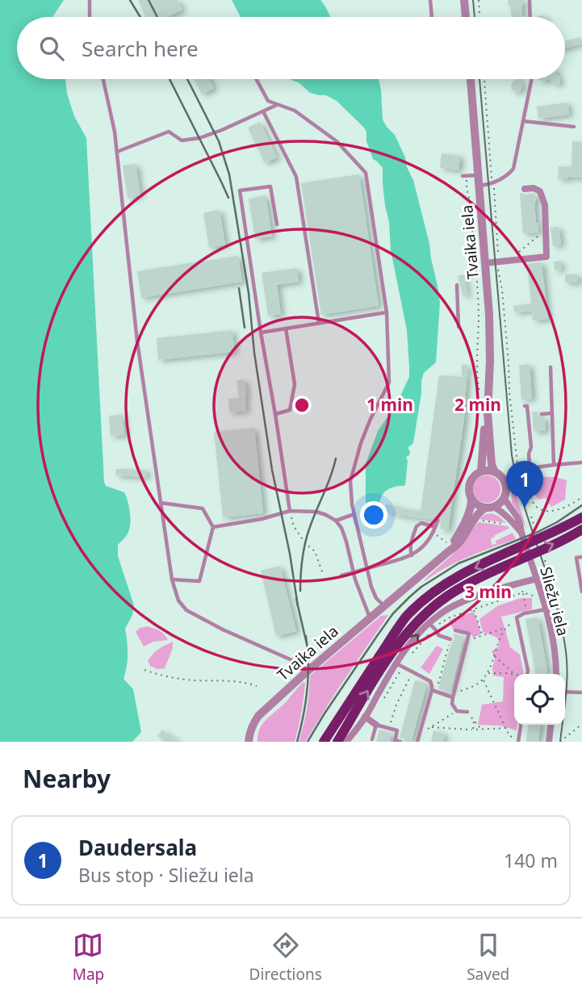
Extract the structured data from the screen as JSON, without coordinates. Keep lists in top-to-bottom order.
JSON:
{
  "streets": {
    "street": ["Tvaika iela", "Sliežu iela"]
  },
  "crossings": [
    ["Tvaika iela", "Sliežu iela"]
  ],
  "page": {
    "search": "Search here",
    "pins": "1",
    "heading": "Nearby",
    "list": [
      {
        "mark": "1",
        "name": "Daudersala",
        "note": "Bus stop · Sliežu iela",
        "value": "140 m"
      }
    ],
    "nav": ["Map", "Directions", "Saved"]
  },
  "rings": ["1 min", "2 min", "3 min"]
}
